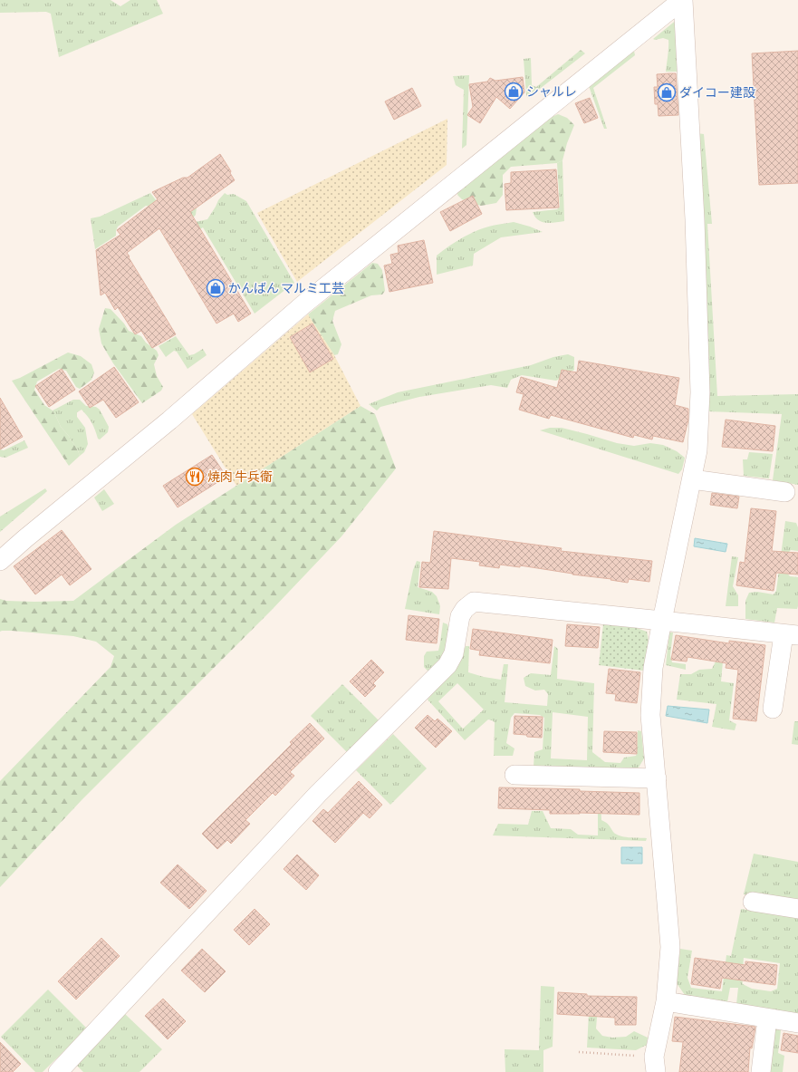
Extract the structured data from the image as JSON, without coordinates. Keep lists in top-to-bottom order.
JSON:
{
  "places": {
    "shop": ["シャルレ", "ダイコー建設", "かんばん マルミ工芸"],
    "restaurant": ["焼肉 牛兵衛"]
  }
}
